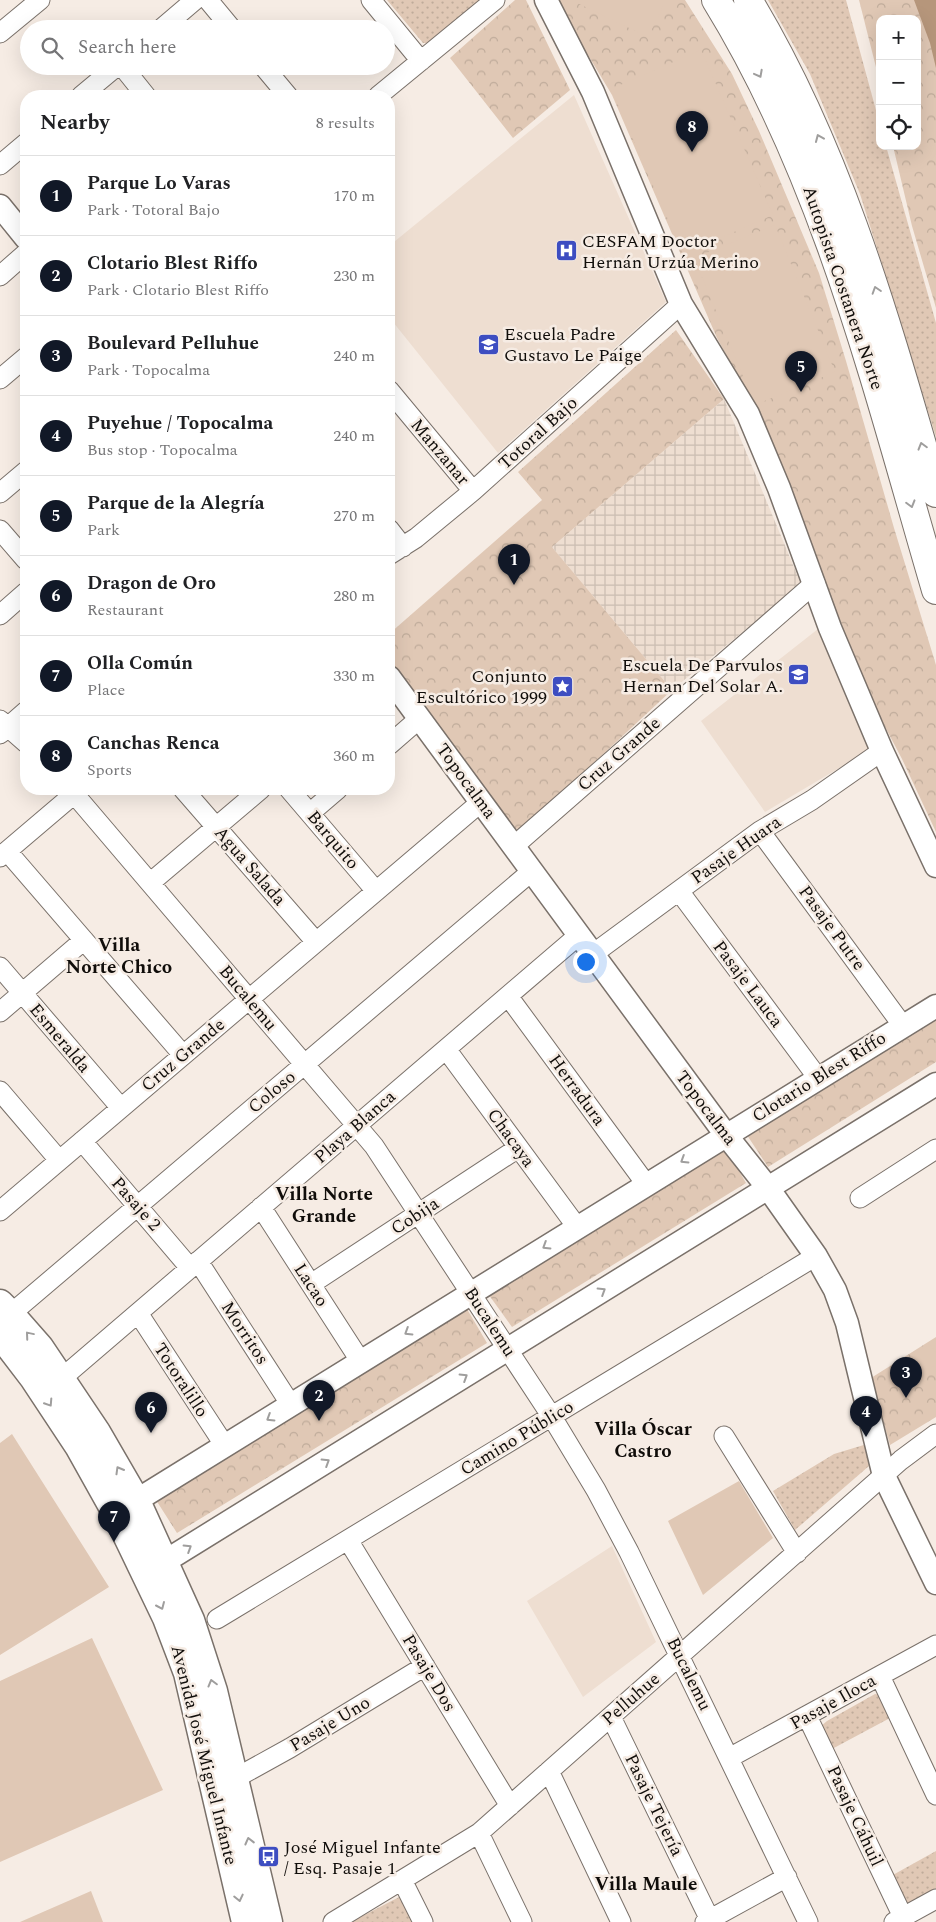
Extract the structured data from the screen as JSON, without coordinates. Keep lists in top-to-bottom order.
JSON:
{
  "streets": {
    "highway": ["Autopista Costanera Norte"],
    "main road": ["Avenida José Miguel Infante"],
    "street": [
      "Totoral Bajo",
      "Manzanar",
      "Cruz Grande",
      "Topocalma",
      "Barquito",
      "Pasaje Huara",
      "Agua Salada",
      "Pasaje Putre",
      "Pasaje Lauca",
      "Bucalemu",
      "Esmeralda",
      "Clotario Blest Riffo",
      "Herradura",
      "Coloso",
      "Playa Blanca",
      "Chacaya",
      "Pasaje 2",
      "Cobija",
      "Lacao",
      "Morritos",
      "Totoralillo",
      "Camino Público",
      "Pasaje Dos",
      "Pelluhue",
      "Pasaje Iloca",
      "Pasaje Uno",
      "Pasaje Tejería",
      "Pasaje Cáhuil"
    ]
  },
  "crossings": [
    ["Totoral Bajo", "Manzanar"],
    ["Cruz Grande", "Topocalma"],
    ["Cruz Grande", "Barquito"],
    ["Cruz Grande", "Agua Salada"],
    ["Cruz Grande", "Bucalemu"],
    ["Cruz Grande", "Esmeralda"],
    ["Cruz Grande", "Pasaje 2"],
    ["Topocalma", "Pasaje Huara"],
    ["Topocalma", "Clotario Blest Riffo"],
    ["Topocalma", "Coloso"],
    ["Topocalma", "Playa Blanca"],
    ["Topocalma", "Camino Público"],
    ["Topocalma", "Pelluhue"],
    ["Pasaje Huara", "Pasaje Putre"],
    ["Pasaje Huara", "Pasaje Lauca"],
    ["Pasaje Putre", "Clotario Blest Riffo"],
    ["Pasaje Lauca", "Clotario Blest Riffo"],
    ["Bucalemu", "Clotario Blest Riffo"],
    ["Bucalemu", "Coloso"],
    ["Bucalemu", "Playa Blanca"],
    ["Bucalemu", "Cobija"],
    ["Bucalemu", "Camino Público"],
    ["Bucalemu", "Pelluhue"],
    ["Bucalemu", "Pasaje Iloca"],
    ["Clotario Blest Riffo", "Herradura"],
    ["Clotario Blest Riffo", "Chacaya"],
    ["Clotario Blest Riffo", "Lacao"],
    ["Clotario Blest Riffo", "Morritos"],
    ["Clotario Blest Riffo", "Totoralillo"],
    ["Clotario Blest Riffo", "Avenida José Miguel Infante"],
    ["Herradura", "Playa Blanca"],
    ["Coloso", "Pasaje 2"],
    ["Coloso", "Avenida José Miguel Infante"],
    ["Playa Blanca", "Chacaya"],
    ["Playa Blanca", "Pasaje 2"],
    ["Playa Blanca", "Lacao"],
    ["Playa Blanca", "Morritos"],
    ["Playa Blanca", "Totoralillo"],
    ["Playa Blanca", "Avenida José Miguel Infante"],
    ["Chacaya", "Cobija"],
    ["Pasaje 2", "Morritos"],
    ["Cobija", "Lacao"],
    ["Camino Público", "Pasaje Dos"],
    ["Pasaje Dos", "Pelluhue"],
    ["Pasaje Dos", "Pasaje Uno"],
    ["Pelluhue", "Pasaje Tejería"],
    ["Pasaje Iloca", "Pasaje Cáhuil"],
    ["Pasaje Uno", "Avenida José Miguel Infante"]
  ],
  "districts": [
    "Villa Norte Chico",
    "Villa Norte Grande",
    "Villa Óscar Castro",
    "Villa Maule"
  ],
  "places": {
    "hospital": ["CESFAM Doctor Hernán Urzúa Merino"],
    "school or university": ["Escuela Padre Gustavo Le Paige", "Escuela De Parvulos Hernan Del Solar A."],
    "place": ["Conjunto Escultórico 1999"],
    "bus stop": ["José Miguel Infante / Esq. Pasaje 1"]
  },
  "page": {
    "map_buttons": ["+", "−"],
    "search": "Search here",
    "heading": ["Nearby", "8 results"],
    "pins": [
      "8",
      "5",
      "1",
      "3",
      "2",
      "6",
      "4",
      "7"
    ],
    "list": [
      {
        "mark": "1",
        "name": "Parque Lo Varas",
        "note": "Park · Totoral Bajo",
        "value": "170 m"
      },
      {
        "mark": "2",
        "name": "Clotario Blest Riffo",
        "note": "Park · Clotario Blest Riffo",
        "value": "230 m"
      },
      {
        "mark": "3",
        "name": "Boulevard Pelluhue",
        "note": "Park · Topocalma",
        "value": "240 m"
      },
      {
        "mark": "4",
        "name": "Puyehue / Topocalma",
        "note": "Bus stop · Topocalma",
        "value": "240 m"
      },
      {
        "mark": "5",
        "name": "Parque de la Alegría",
        "note": "Park",
        "value": "270 m"
      },
      {
        "mark": "6",
        "name": "Dragon de Oro",
        "note": "Restaurant",
        "value": "280 m"
      },
      {
        "mark": "7",
        "name": "Olla Común",
        "note": "Place",
        "value": "330 m"
      },
      {
        "mark": "8",
        "name": "Canchas Renca",
        "note": "Sports",
        "value": "360 m"
      }
    ]
  }
}
